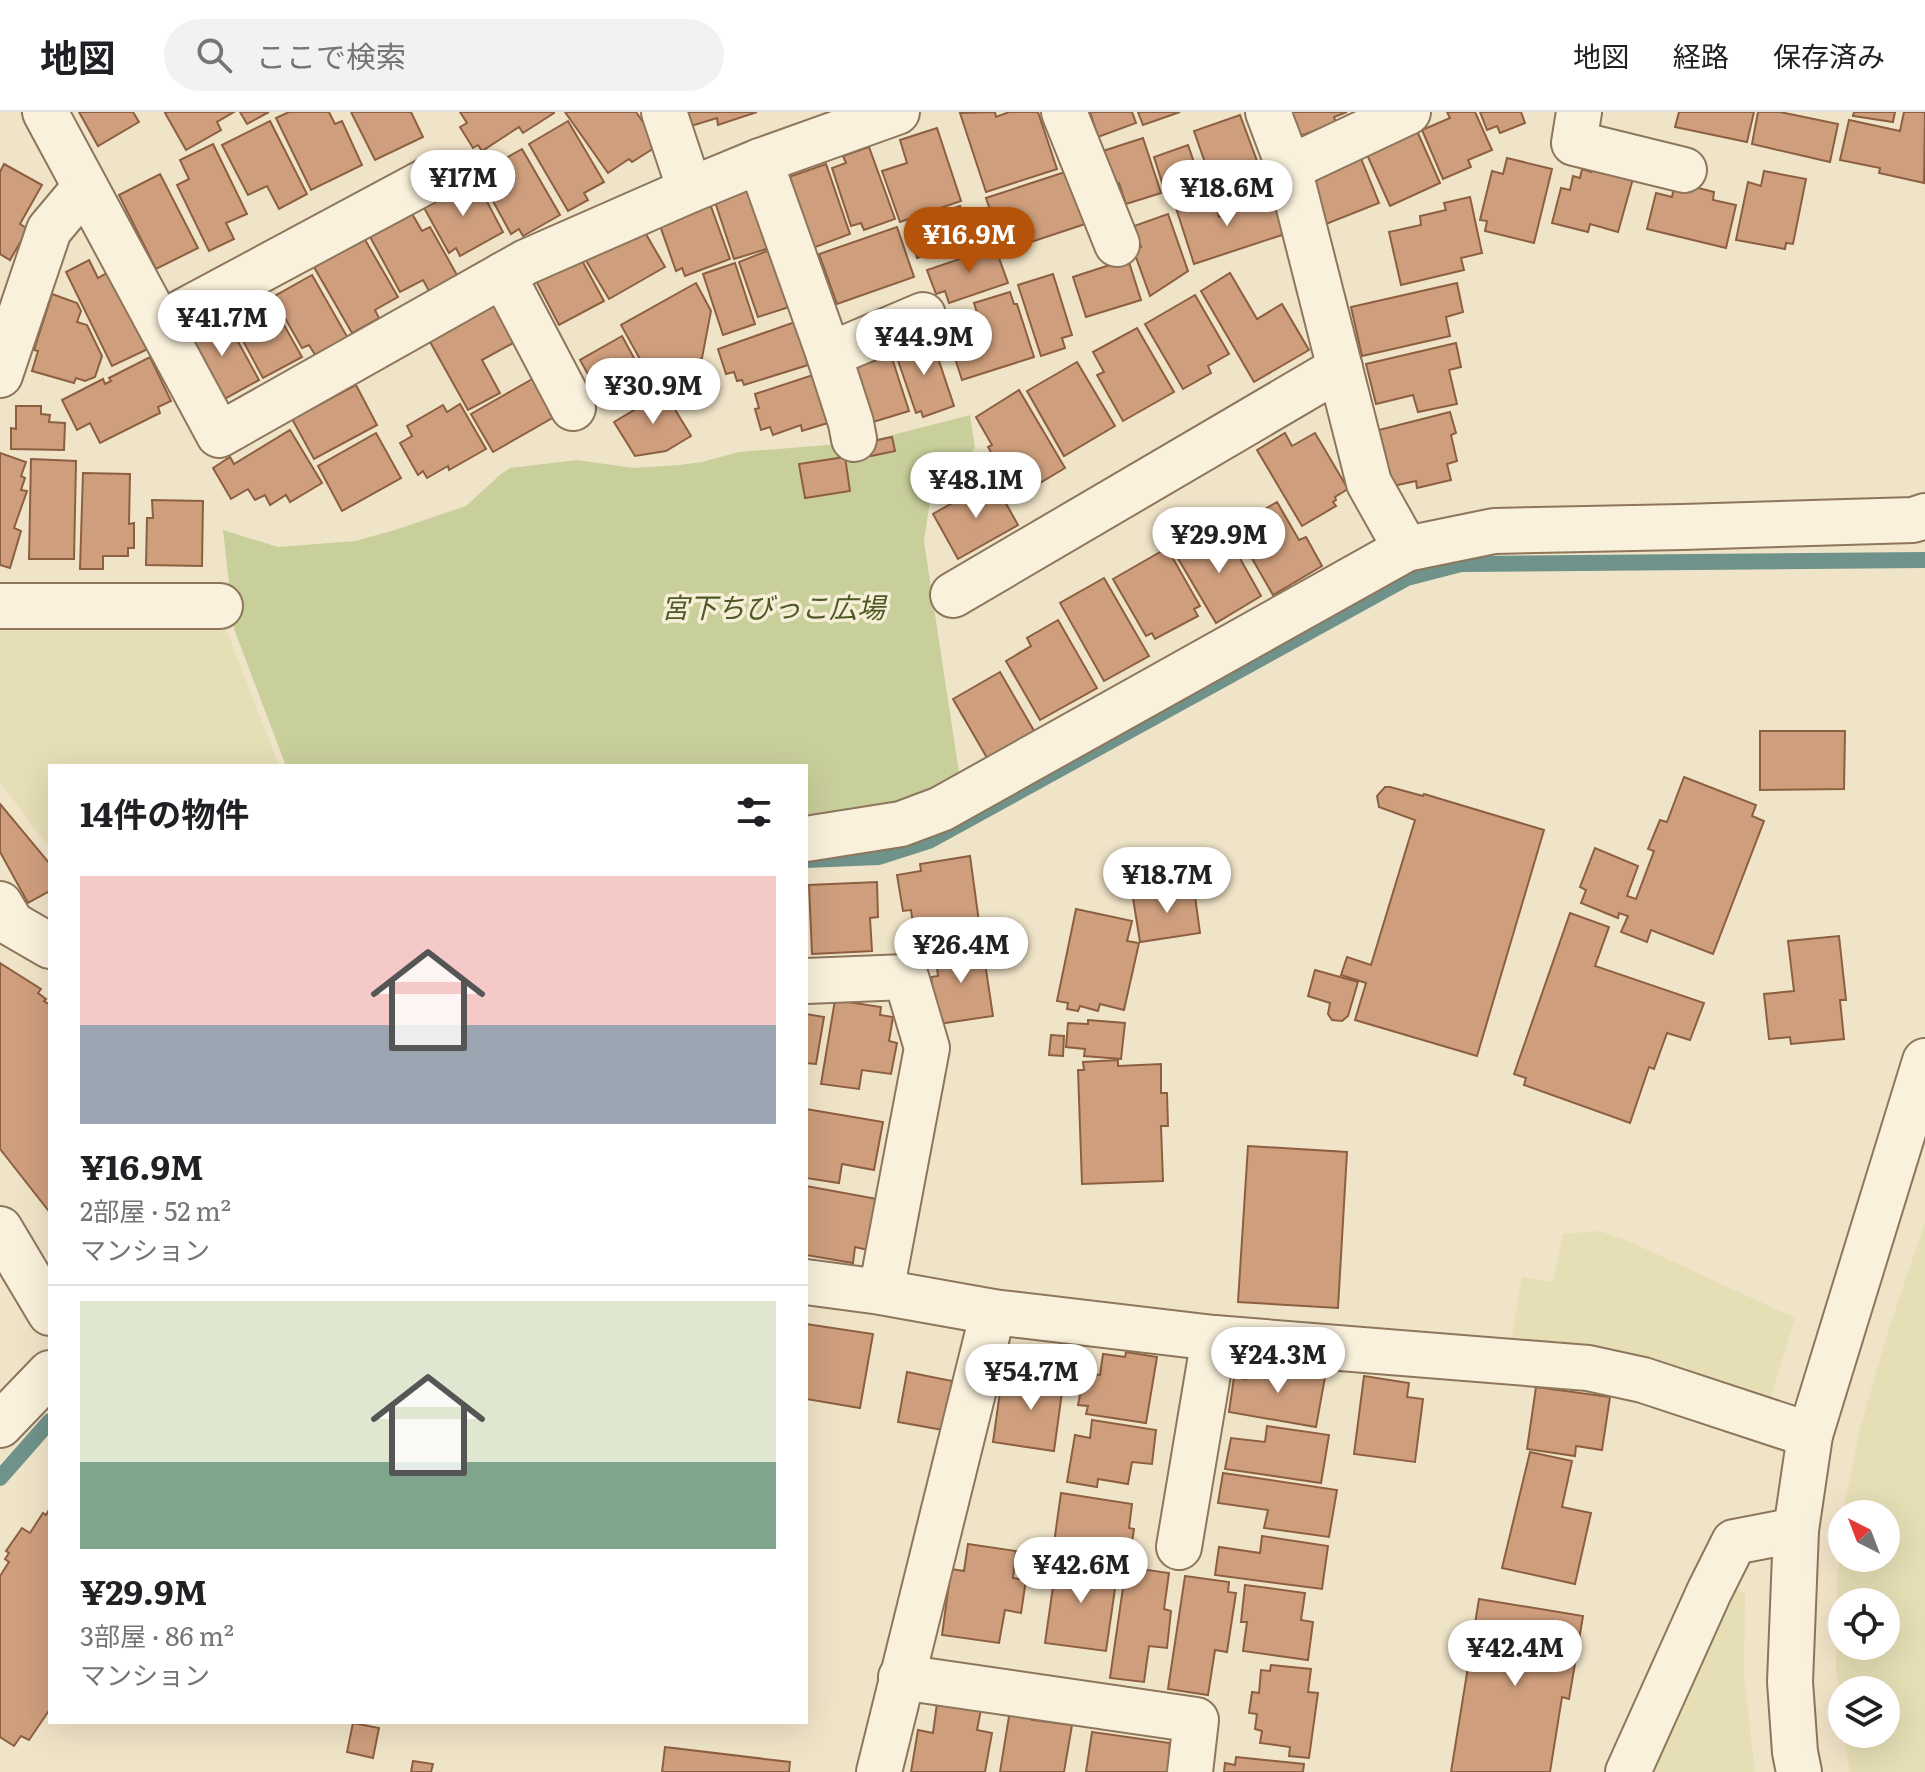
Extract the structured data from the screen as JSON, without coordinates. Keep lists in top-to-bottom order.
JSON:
{
  "parks": ["宮下ちびっこ広場"],
  "north": "top left",
  "page": {
    "header": "地図",
    "search": "ここで検索",
    "nav": ["地図", "経路", "保存済み"],
    "price": [
      "¥17M",
      "¥18.6M",
      "¥16.9M",
      "¥41.7M",
      "¥44.9M",
      "¥30.9M",
      "¥48.1M",
      "¥29.9M",
      "¥18.7M",
      "¥26.4M",
      "¥24.3M",
      "¥54.7M",
      "¥42.6M",
      "¥42.4M"
    ],
    "heading": "14件の物件",
    "list": [
      {
        "name": "¥16.9M",
        "note": "2部屋 · 52 m² · マンション"
      },
      {
        "name": "¥29.9M",
        "note": "3部屋 · 86 m² · マンション"
      }
    ]
  }
}
